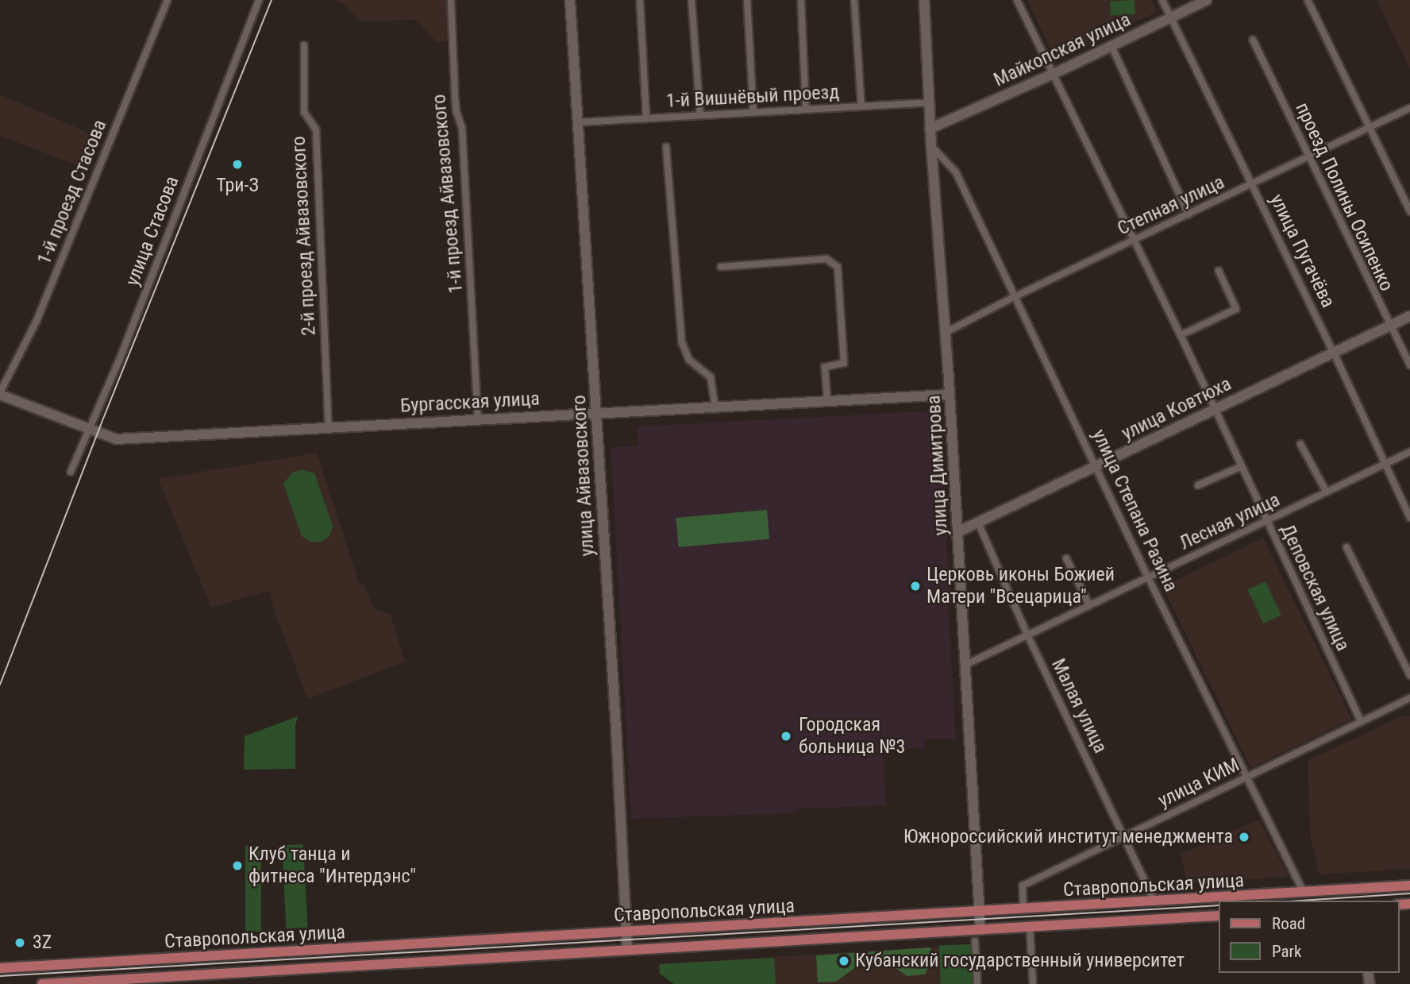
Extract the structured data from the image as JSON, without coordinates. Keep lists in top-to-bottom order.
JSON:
{
  "streets": {
    "main road": ["Ставропольская улица"],
    "street": [
      "Майкопская улица",
      "1-й Вишнёвый проезд",
      "1-й проезд Стасова",
      "1-й проезд Айвазовского",
      "проезд Полины Осипенко",
      "Степная улица",
      "улица Стасова",
      "2-й проезд Айвазовского",
      "улица Пугачёва",
      "Бургасская улица",
      "улица Ковтюха",
      "улица Димитрова",
      "улица Айвазовского",
      "улица Степана Разина",
      "Лесная улица",
      "Деповская улица",
      "Малая улица",
      "улица КИМ"
    ]
  },
  "crossings": [
    ["Майкопская улица", "улица Пугачёва"],
    ["Майкопская улица", "улица Димитрова"],
    ["Майкопская улица", "Деповская улица"],
    ["1-й Вишнёвый проезд", "улица Димитрова"],
    ["1-й Вишнёвый проезд", "улица Айвазовского"],
    ["1-й проезд Стасова", "Бургасская улица"],
    ["1-й проезд Айвазовского", "Бургасская улица"],
    ["проезд Полины Осипенко", "Степная улица"],
    ["проезд Полины Осипенко", "улица Ковтюха"],
    ["Степная улица", "улица Пугачёва"],
    ["Степная улица", "улица Димитрова"],
    ["Степная улица", "улица Степана Разина"],
    ["Степная улица", "Деповская улица"],
    ["улица Стасова", "Бургасская улица"],
    ["2-й проезд Айвазовского", "Бургасская улица"],
    ["улица Пугачёва", "улица Ковтюха"],
    ["улица Пугачёва", "Лесная улица"],
    ["Бургасская улица", "улица Димитрова"],
    ["Бургасская улица", "улица Айвазовского"],
    ["улица Ковтюха", "улица Димитрова"],
    ["улица Ковтюха", "улица Степана Разина"],
    ["улица Ковтюха", "Деповская улица"],
    ["улица Ковтюха", "Малая улица"],
    ["улица Димитрова", "улица Степана Разина"],
    ["улица Димитрова", "Лесная улица"],
    ["улица Димитрова", "Ставропольская улица"],
    ["улица Айвазовского", "Ставропольская улица"],
    ["улица Степана Разина", "Лесная улица"],
    ["улица Степана Разина", "улица КИМ"],
    ["улица Степана Разина", "Ставропольская улица"],
    ["Лесная улица", "Деповская улица"],
    ["Лесная улица", "Малая улица"],
    ["Деповская улица", "улица КИМ"],
    ["Малая улица", "улица КИМ"],
    ["Малая улица", "Ставропольская улица"],
    ["улица КИМ", "Ставропольская улица"]
  ],
  "places": [
    "Три-З",
    "Церковь иконы Божией Матери \"Всецарица\"",
    "Городская больница №3",
    "Южнороссийский институт менеджмента",
    "Клуб танца и фитнеса \"Интердэнс\"",
    "3Z",
    "Кубанский государственный университет"
  ],
  "legend": ["Road", "Park"]
}
